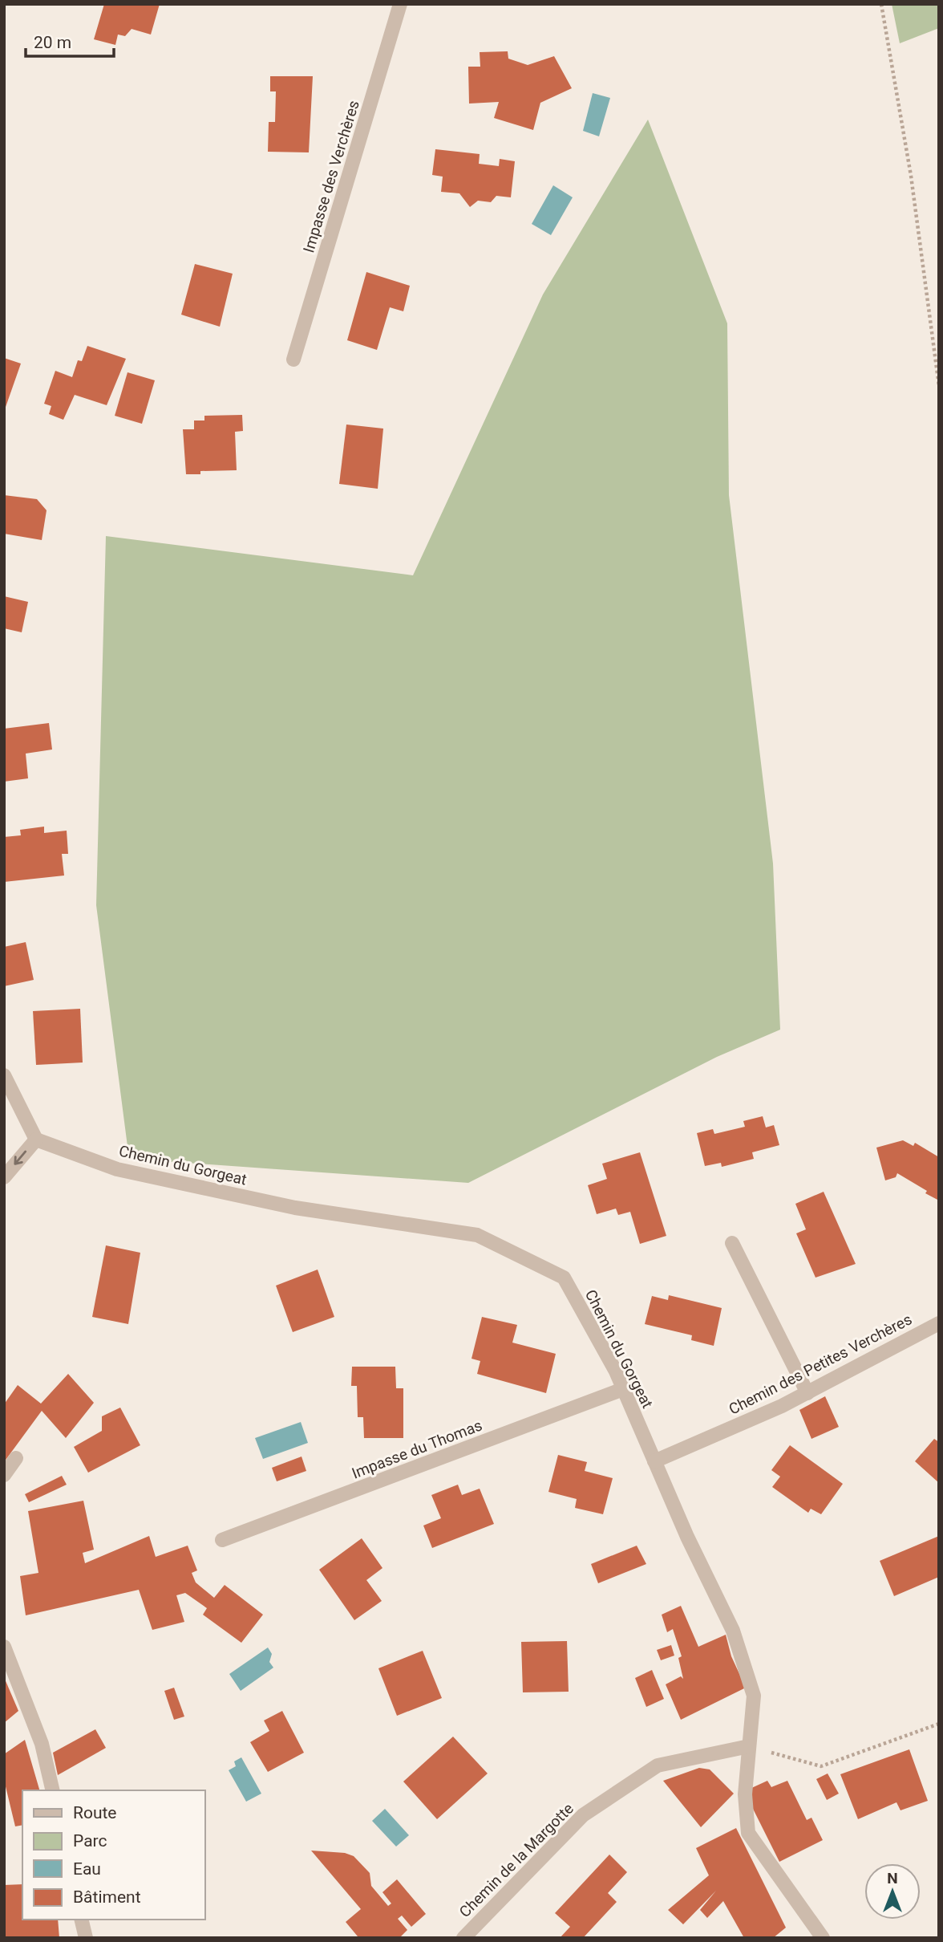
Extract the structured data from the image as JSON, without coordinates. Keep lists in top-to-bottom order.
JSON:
{
  "streets": {
    "street": [
      "Impasse des Verchères",
      "Chemin du Gorgeat",
      "Chemin des Petites Verchères",
      "Impasse du Thomas",
      "Chemin de la Margotte"
    ]
  },
  "crossings": [
    ["Chemin du Gorgeat", "Chemin des Petites Verchères"],
    ["Chemin du Gorgeat", "Impasse du Thomas"],
    ["Chemin du Gorgeat", "Chemin de la Margotte"]
  ],
  "legend": [
    "Route",
    "Parc",
    "Eau",
    "Bâtiment"
  ],
  "scale_bar": "20 m",
  "north": "top"
}
